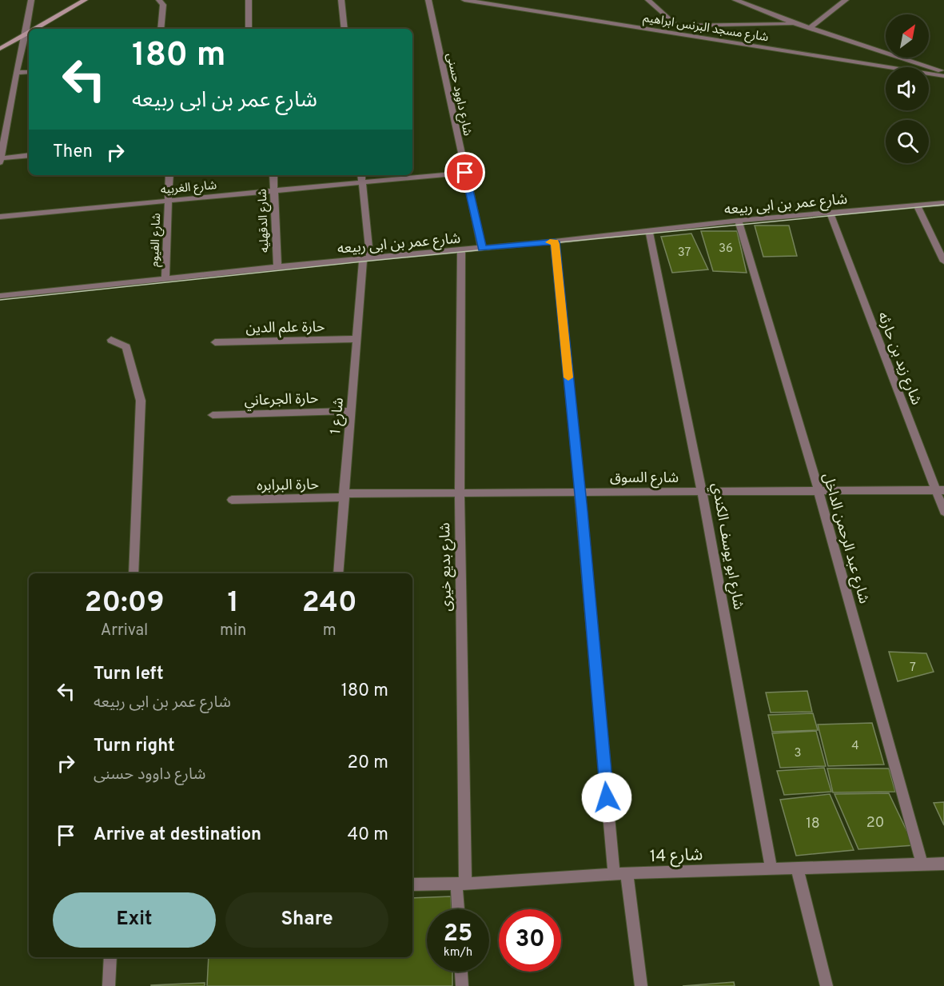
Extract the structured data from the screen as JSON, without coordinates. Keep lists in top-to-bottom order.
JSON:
{
  "streets": {
    "street": [
      "شارع مسجد البرنس ابراهيم",
      "شارع داوود حسنى",
      "شارع الغربيه",
      "شارع عمر بن ابى ربيعه",
      "شارع الدقهليه",
      "شارع الفيوم",
      "حارة علم الدين",
      "شارع زيد بن حارثه",
      "حارة الجرعاني",
      "شارع 1",
      "شارع السوق",
      "حارة البرابره",
      "شارع عبد الرحمن الداخل",
      "شارع ابو يوسف الكندي",
      "شارع بديع خيرى",
      "شارع 14"
    ]
  },
  "crossings": [
    ["شارع داوود حسنى", "شارع الغربيه"],
    ["شارع داوود حسنى", "شارع عمر بن ابى ربيعه"],
    ["شارع الغربيه", "شارع الدقهليه"],
    ["شارع الغربيه", "شارع الفيوم"],
    ["شارع الغربيه", "شارع 1"],
    ["شارع عمر بن ابى ربيعه", "شارع الدقهليه"],
    ["شارع عمر بن ابى ربيعه", "شارع الفيوم"],
    ["شارع عمر بن ابى ربيعه", "شارع زيد بن حارثه"],
    ["شارع عمر بن ابى ربيعه", "شارع 1"],
    ["شارع عمر بن ابى ربيعه", "شارع عبد الرحمن الداخل"],
    ["شارع عمر بن ابى ربيعه", "شارع ابو يوسف الكندي"],
    ["شارع عمر بن ابى ربيعه", "شارع بديع خيرى"],
    ["حارة علم الدين", "شارع 1"],
    ["شارع زيد بن حارثه", "شارع السوق"],
    ["حارة الجرعاني", "شارع 1"],
    ["شارع 1", "شارع السوق"],
    ["شارع 1", "حارة البرابره"],
    ["شارع السوق", "حارة البرابره"],
    ["شارع السوق", "شارع عبد الرحمن الداخل"],
    ["شارع السوق", "شارع ابو يوسف الكندي"],
    ["شارع السوق", "شارع بديع خيرى"],
    ["شارع عبد الرحمن الداخل", "شارع 14"],
    ["شارع ابو يوسف الكندي", "شارع 14"],
    ["شارع بديع خيرى", "شارع 14"]
  ],
  "house_numbers": [
    "36",
    "37",
    "7",
    "4",
    "3",
    "20",
    "18"
  ],
  "north": "top right",
  "page": {
    "turn": ["180 m", "شارع عمر بن ابى ربيعه"],
    "then": "Then",
    "eta": [
      "20:09",
      "Arrival",
      "1",
      "min",
      "240",
      "m"
    ],
    "list": [
      {
        "name": "Turn left",
        "note": "شارع عمر بن ابى ربيعه",
        "value": "180 m"
      },
      {
        "name": "Turn right",
        "note": "شارع داوود حسنى",
        "value": "20 m"
      },
      {
        "name": "Arrive at destination",
        "value": "40 m"
      }
    ],
    "buttons": ["Exit", "Share"],
    "speed": "25 km/h",
    "limit": "30"
  }
}
